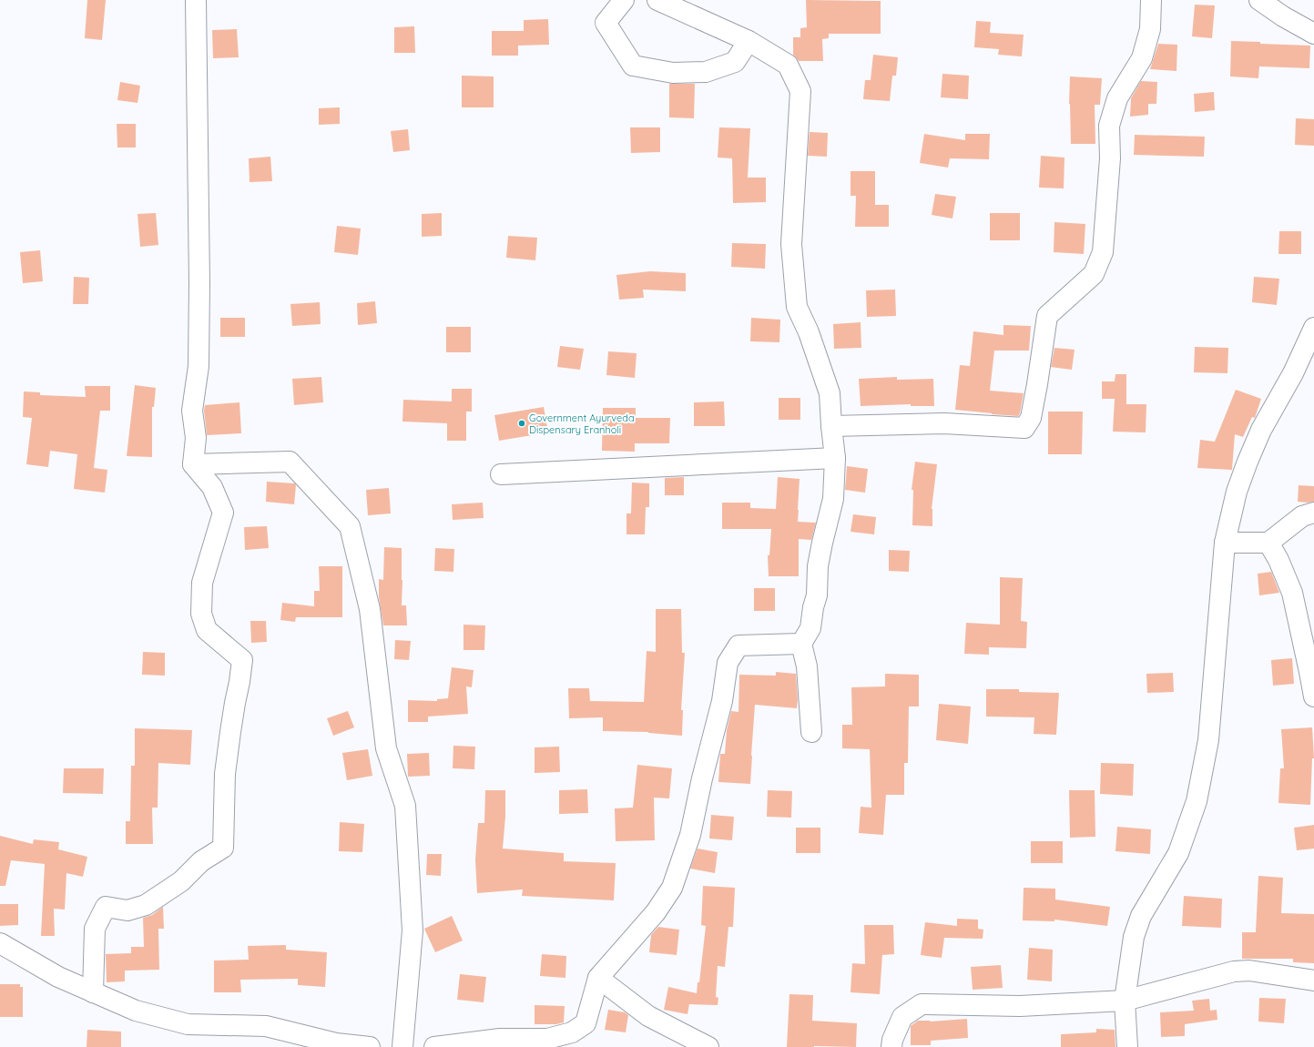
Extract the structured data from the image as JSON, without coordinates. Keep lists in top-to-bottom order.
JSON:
{
  "places": ["Government Ayurveda Dispensary Eranholi"]
}
